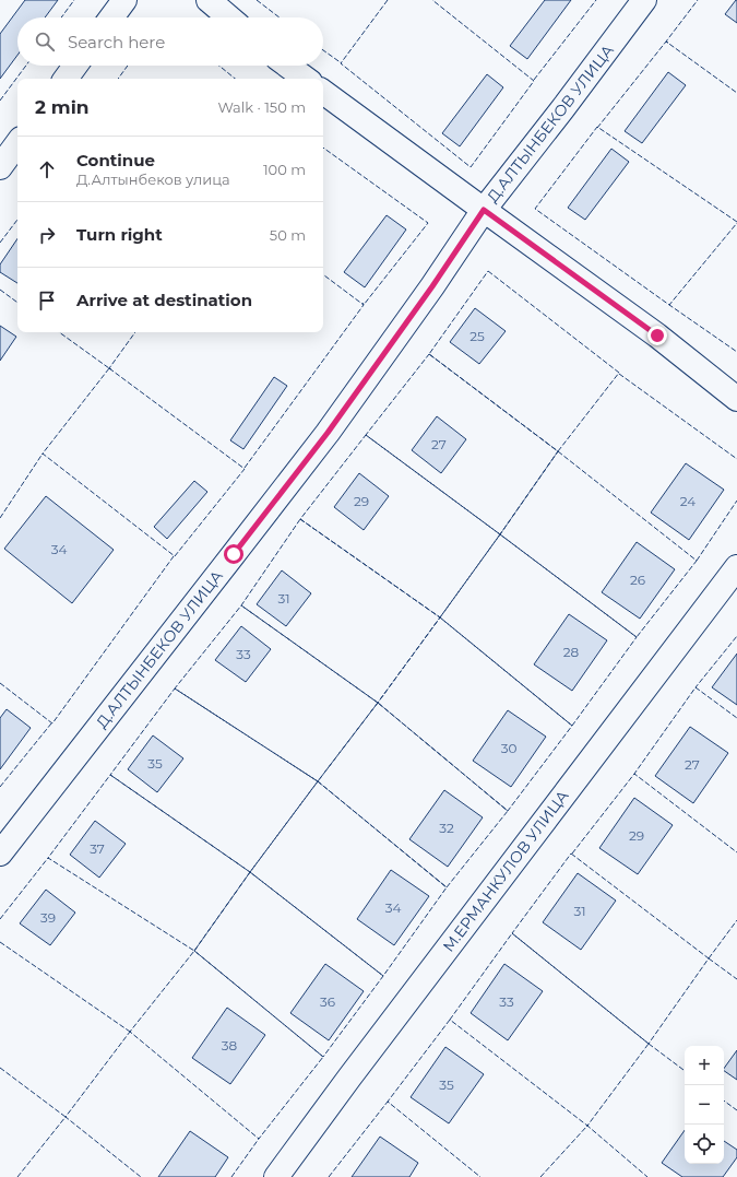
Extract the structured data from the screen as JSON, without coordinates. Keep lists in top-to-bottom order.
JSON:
{
  "streets": {
    "street": ["Д.АЛТЫНБЕКОВ УЛИЦА", "М.ЕРМАНКУЛОВ УЛИЦА"]
  },
  "house_numbers": [
    "25",
    "27",
    "29",
    "24",
    "34",
    "26",
    "31",
    "28",
    "33",
    "30",
    "35",
    "27",
    "32",
    "29",
    "37",
    "34",
    "31",
    "39",
    "36",
    "33",
    "38",
    "35"
  ],
  "page": {
    "search": "Search here",
    "heading": ["2 min", "Walk · 150 m"],
    "list": [
      ["Continue", "Д.Алтынбеков улица", "100 m"],
      ["Turn right", "50 m"],
      "Arrive at destination"
    ],
    "map_buttons": ["+", "−"]
  }
}
